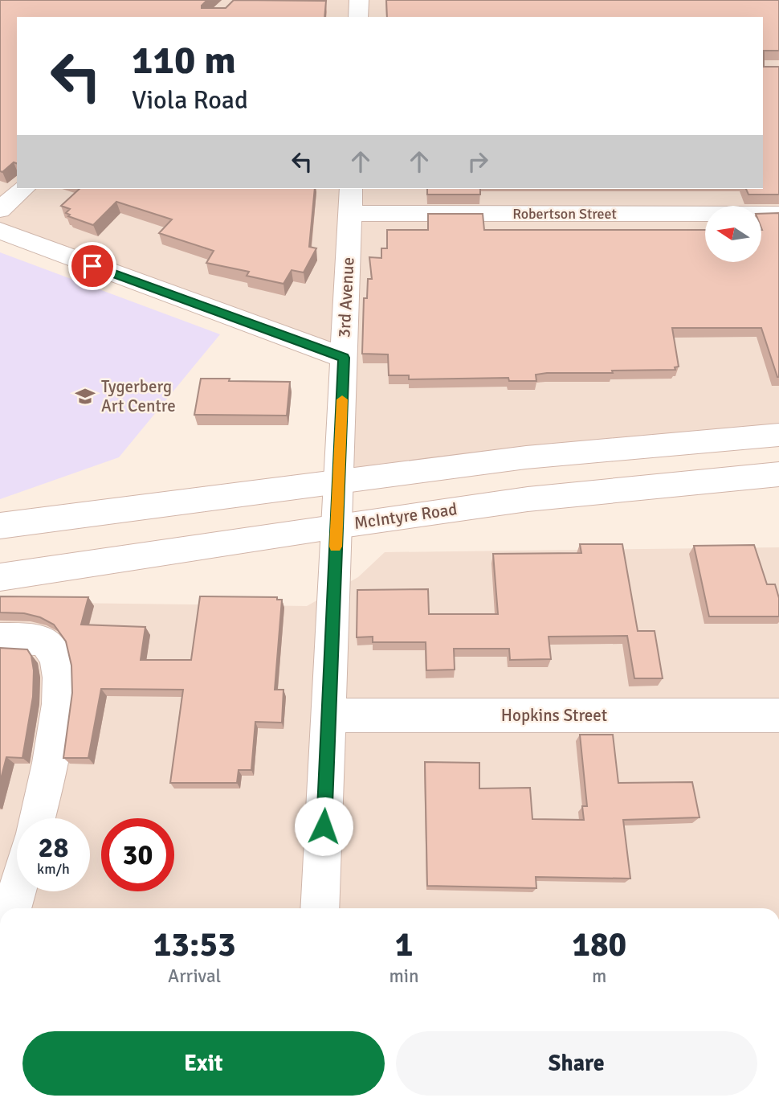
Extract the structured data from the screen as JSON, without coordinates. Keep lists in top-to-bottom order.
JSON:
{
  "streets": {
    "street": [
      "Robertson Street",
      "3rd Avenue",
      "McIntyre Road",
      "Hopkins Street"
    ]
  },
  "crossings": [
    ["Robertson Street", "3rd Avenue"],
    ["3rd Avenue", "McIntyre Road"],
    ["3rd Avenue", "Hopkins Street"]
  ],
  "places": {
    "school or university": ["Tygerberg Art Centre"]
  },
  "north": "left",
  "page": {
    "turn": ["110 m", "Viola Road"],
    "speed": "28 km/h",
    "limit": "30",
    "eta": [
      "13:53",
      "Arrival",
      "1",
      "min",
      "180",
      "m"
    ],
    "buttons": ["Exit", "Share"]
  }
}
